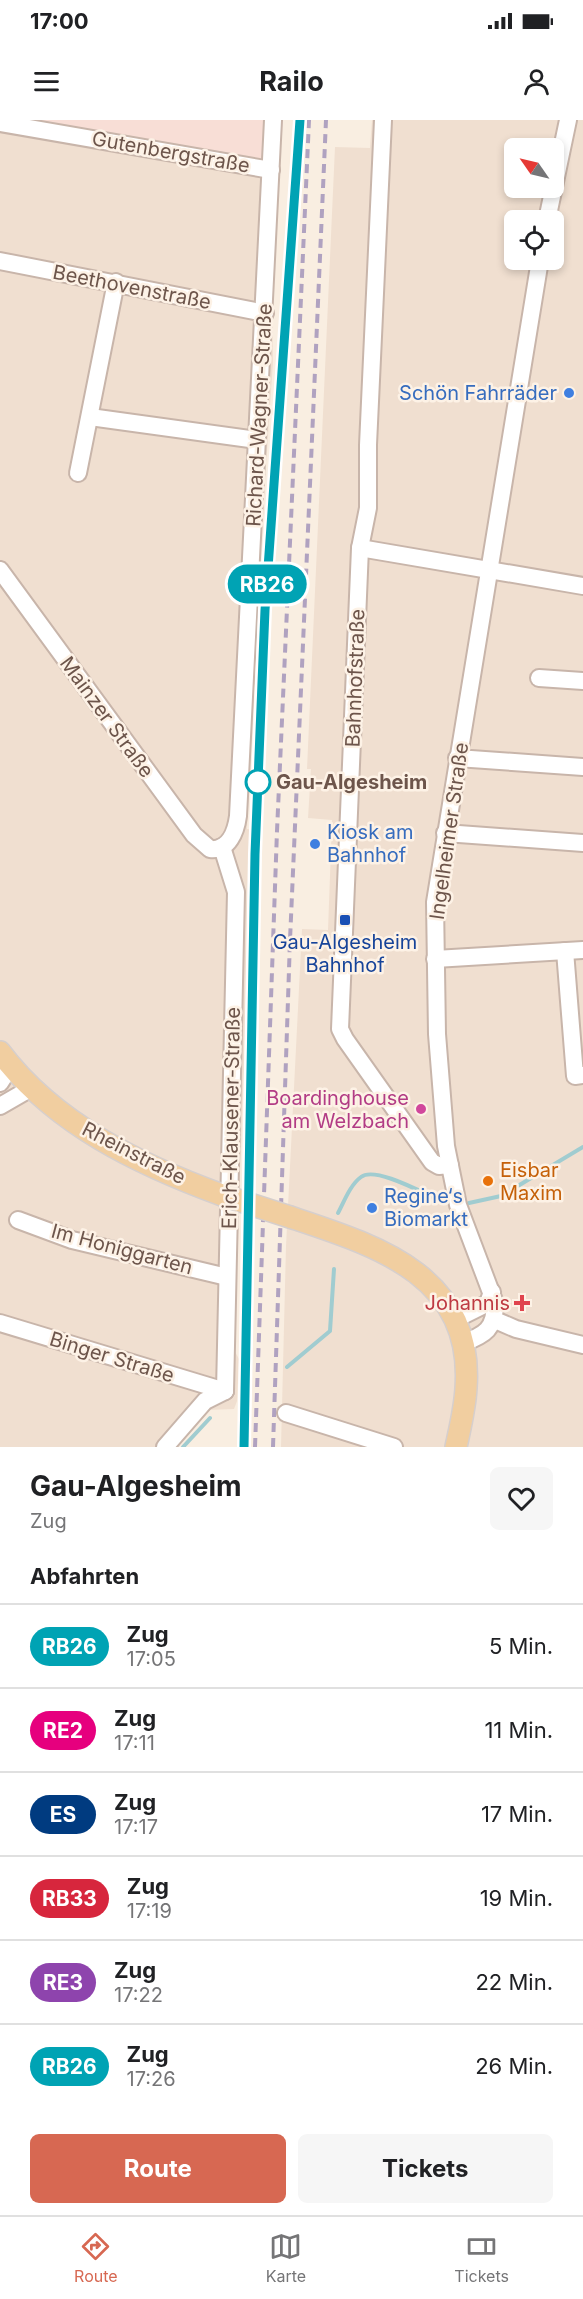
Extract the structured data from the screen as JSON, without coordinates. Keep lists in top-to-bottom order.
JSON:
{
  "streets": {
    "main road": ["Rheinstraße"],
    "street": [
      "Gutenbergstraße",
      "Beethovenstraße",
      "Richard-Wagner-Straße",
      "Bahnhofstraße",
      "Mainzer Straße",
      "Ingelheimer Straße",
      "Erich-Klausener-Straße",
      "Im Honiggarten",
      "Binger Straße"
    ]
  },
  "crossings": [
    ["Gutenbergstraße", "Richard-Wagner-Straße"],
    ["Beethovenstraße", "Richard-Wagner-Straße"],
    ["Richard-Wagner-Straße", "Mainzer Straße"],
    ["Richard-Wagner-Straße", "Erich-Klausener-Straße"],
    ["Bahnhofstraße", "Ingelheimer Straße"],
    ["Mainzer Straße", "Erich-Klausener-Straße"],
    ["Erich-Klausener-Straße", "Im Honiggarten"],
    ["Erich-Klausener-Straße", "Binger Straße"]
  ],
  "places": {
    "other": [
      "Schön Fahrräder",
      "Gau-Algesheim",
      "Kiosk am Bahnhof",
      "Boardinghouse am Welzbach",
      "Eisbar Maxim",
      "Regine‘s Biomarkt"
    ],
    "transit": ["Gau-Algesheim Bahnhof"],
    "health": ["Johannis"]
  },
  "north": "top left",
  "page": {
    "status": "17:00",
    "header": "Railo",
    "on_map": "RB26",
    "heading": [
      ["Gau-Algesheim", "Zug"],
      "Abfahrten"
    ],
    "list": [
      {
        "mark": "RB26",
        "name": "Zug",
        "note": "17:05",
        "value": "5 Min."
      },
      {
        "mark": "RE2",
        "name": "Zug",
        "note": "17:11",
        "value": "11 Min."
      },
      {
        "mark": "ES",
        "name": "Zug",
        "note": "17:17",
        "value": "17 Min."
      },
      {
        "mark": "RB33",
        "name": "Zug",
        "note": "17:19",
        "value": "19 Min."
      },
      {
        "mark": "RE3",
        "name": "Zug",
        "note": "17:22",
        "value": "22 Min."
      },
      {
        "mark": "RB26",
        "name": "Zug",
        "note": "17:26",
        "value": "26 Min."
      }
    ],
    "buttons": ["Route", "Tickets"],
    "tabs": ["Route", "Karte", "Tickets"]
  }
}
